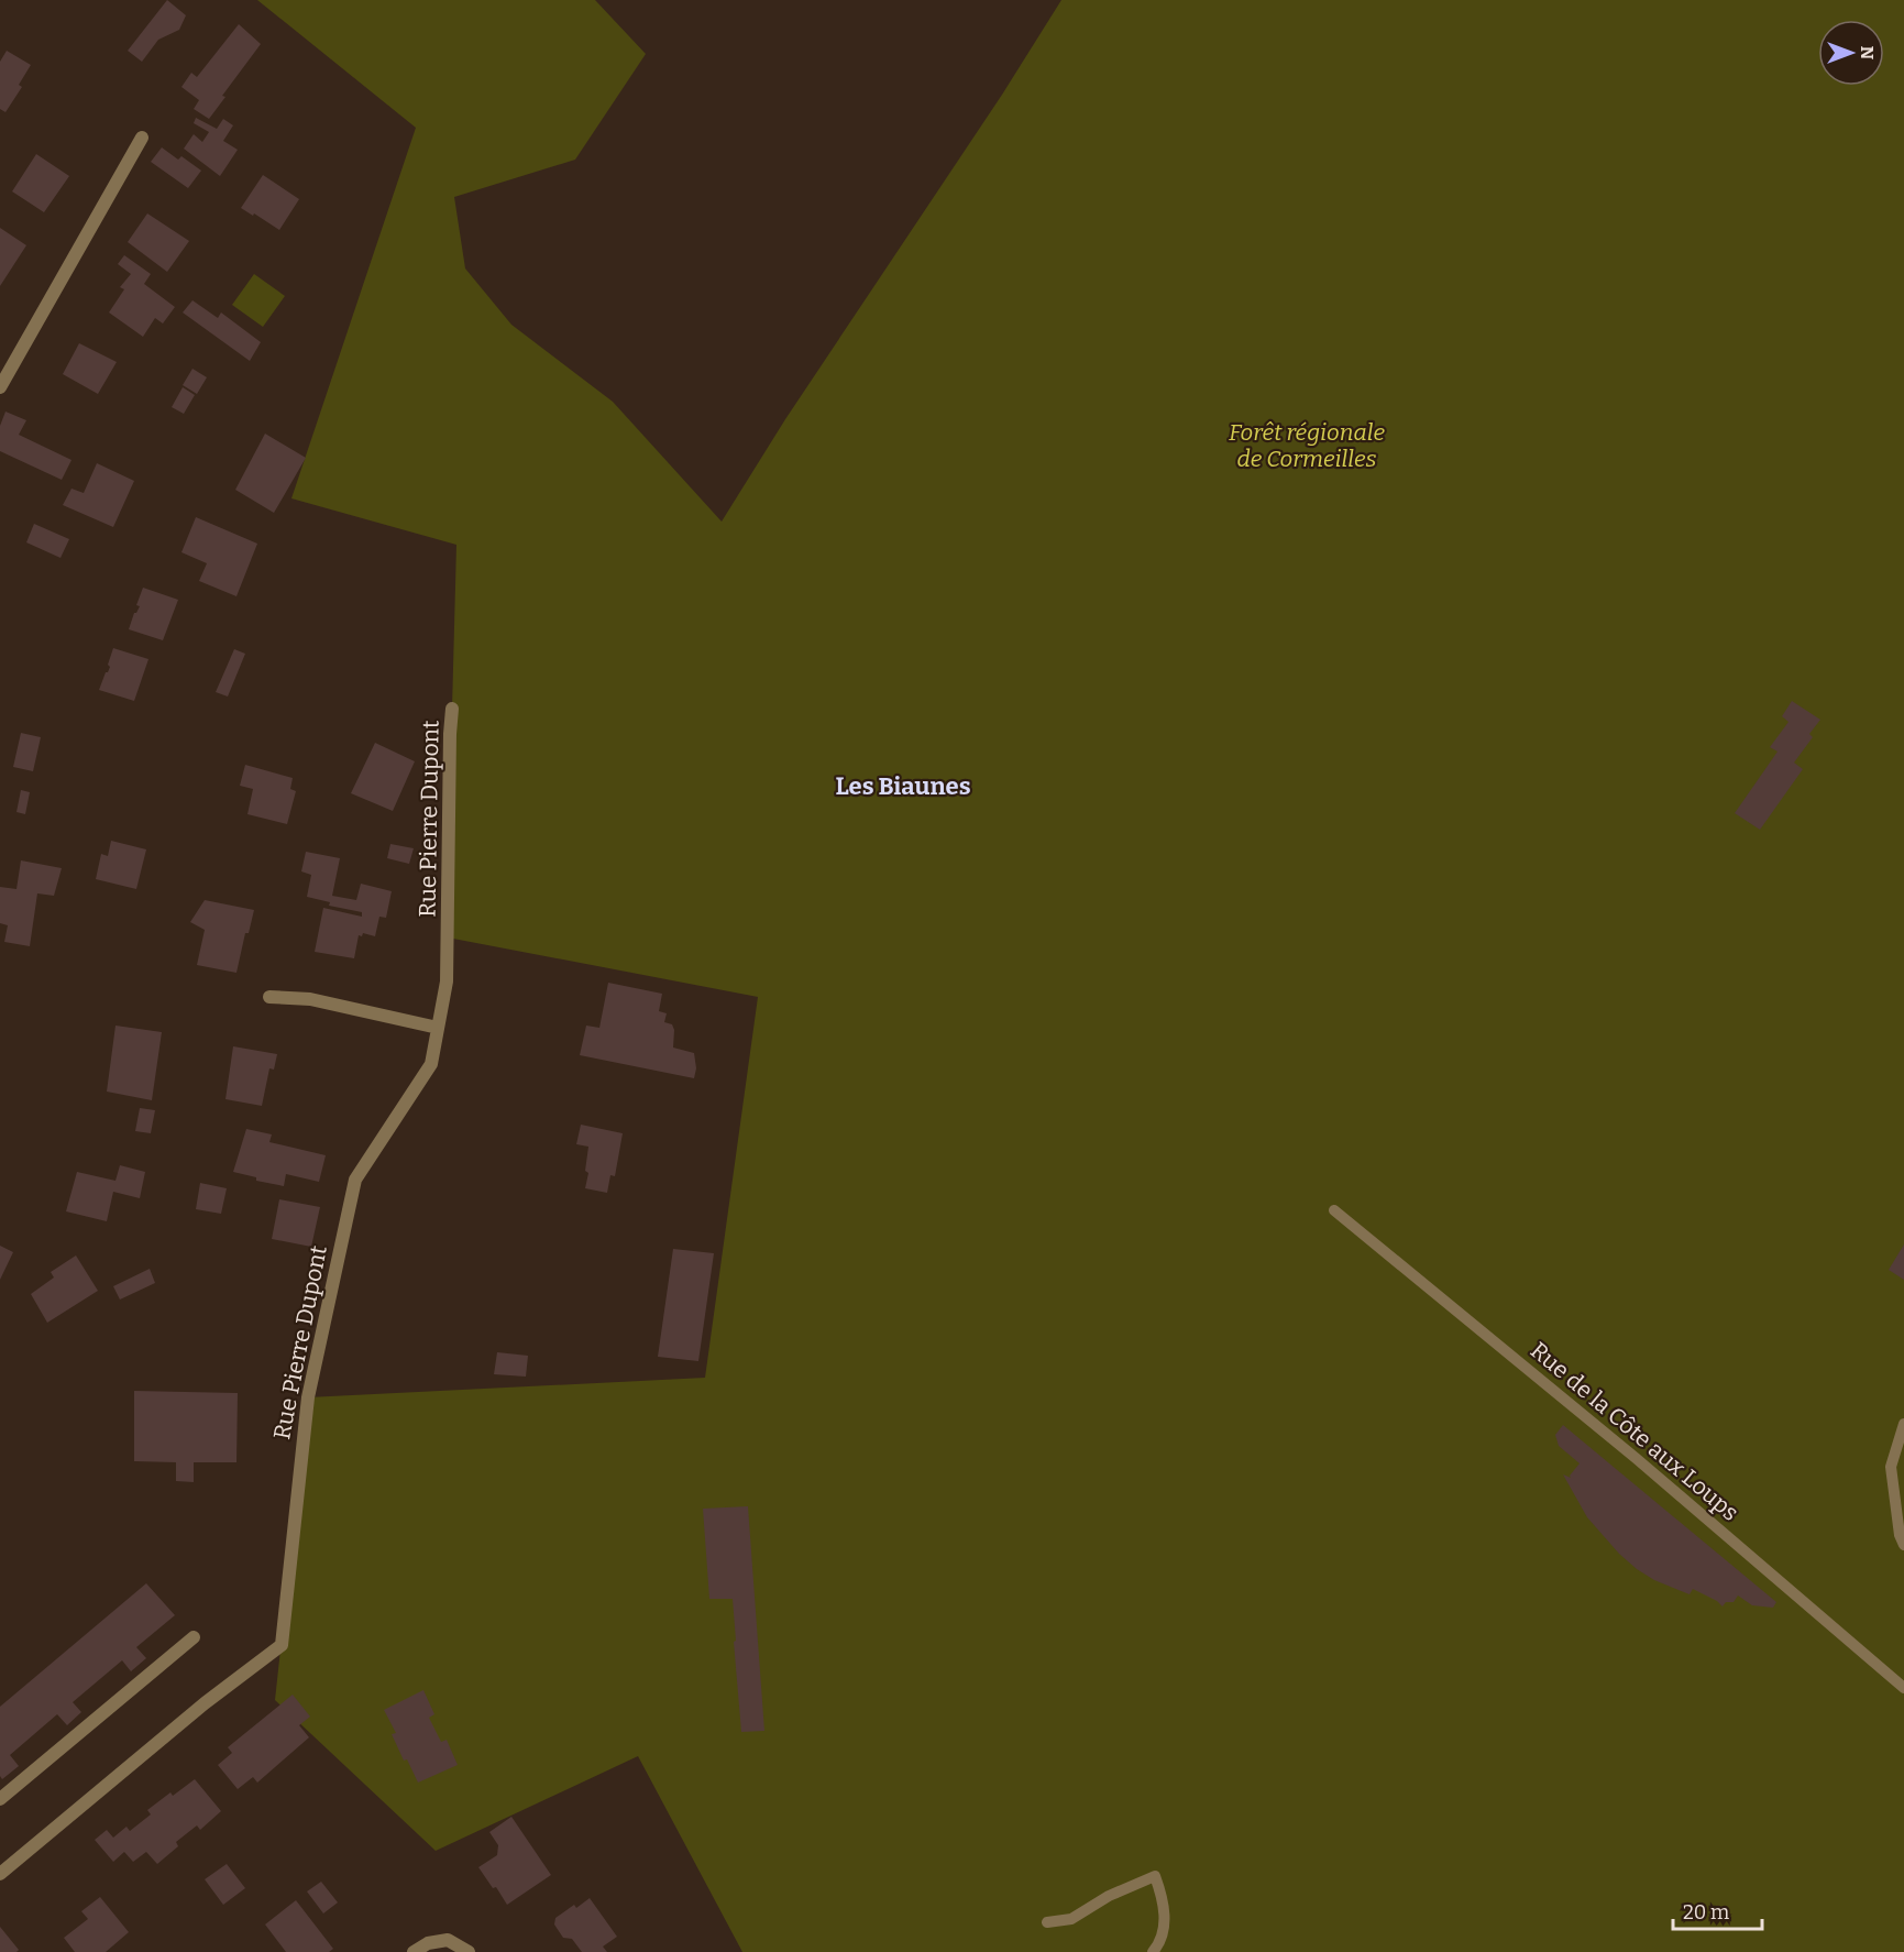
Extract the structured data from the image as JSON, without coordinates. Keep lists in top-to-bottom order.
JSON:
{
  "streets": {
    "street": ["Rue Pierre Dupont"],
    "lane": ["Rue de la Côte aux Loups"]
  },
  "districts": ["Les Biaunes"],
  "parks": ["Forêt régionale de Cormeilles"],
  "scale_bar": "20 m",
  "north": "right"
}
